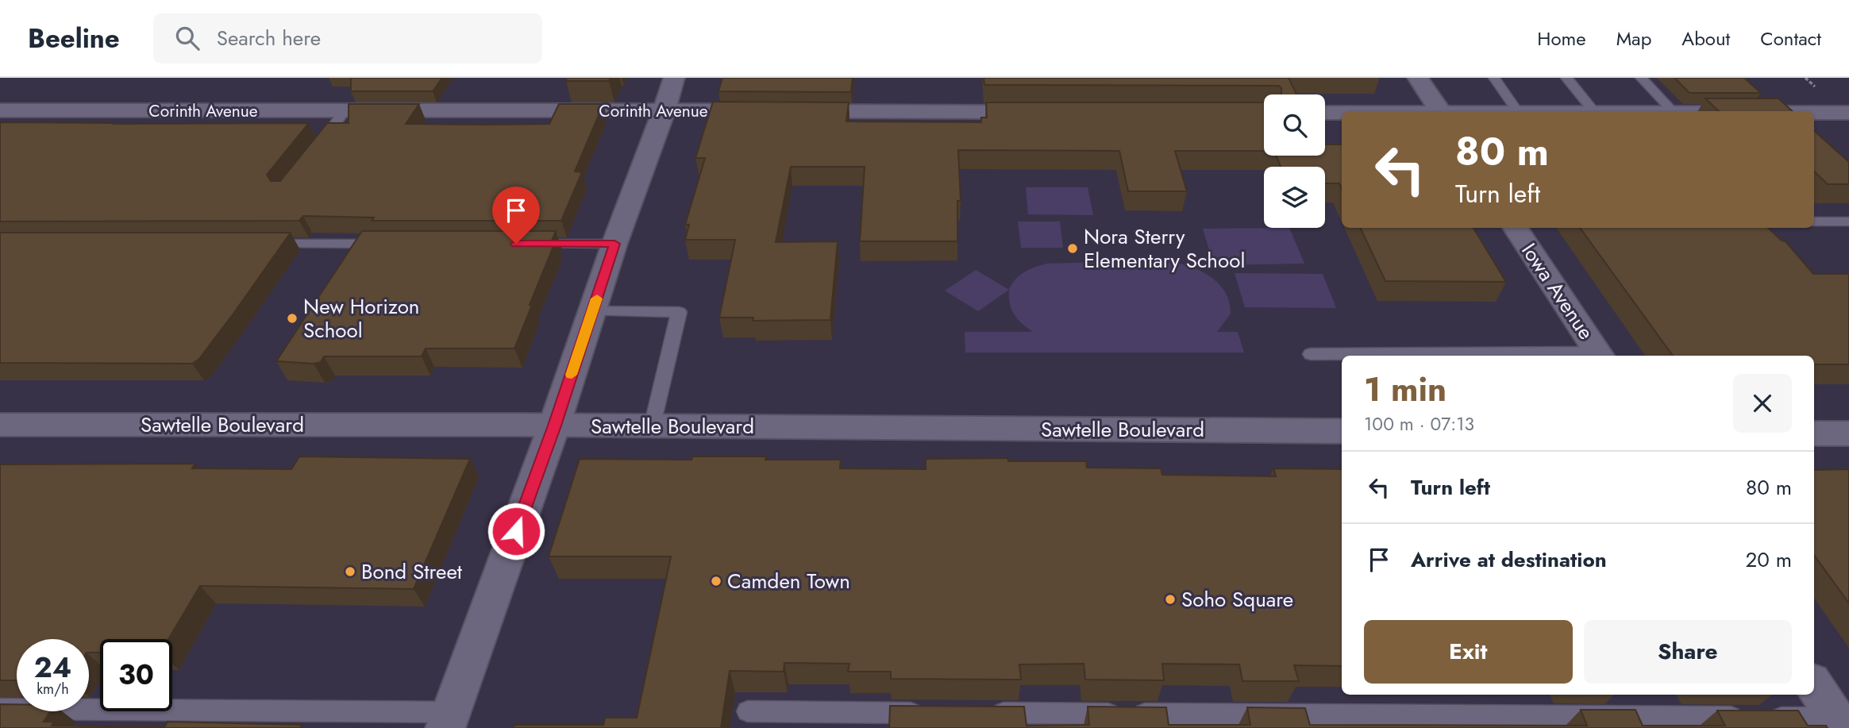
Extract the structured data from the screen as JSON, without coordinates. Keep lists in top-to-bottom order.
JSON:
{
  "streets": {
    "street": ["Corinth Avenue", "Iowa Avenue", "Sawtelle Boulevard"]
  },
  "places": [
    "Nora Sterry Elementary School",
    "New Horizon School",
    "Bond Street",
    "Camden Town",
    "Soho Square"
  ],
  "page": {
    "header": "Beeline",
    "search": "Search here",
    "nav": [
      "Home",
      "Map",
      "About",
      "Contact"
    ],
    "turn": ["80 m", "Turn left"],
    "heading": ["1 min", "100 m · 07:13"],
    "list": [
      {
        "name": "Turn left",
        "value": "80 m"
      },
      {
        "name": "Arrive at destination",
        "value": "20 m"
      }
    ],
    "buttons": ["Exit", "Share"],
    "speed": "24 km/h",
    "limit": "30"
  }
}
